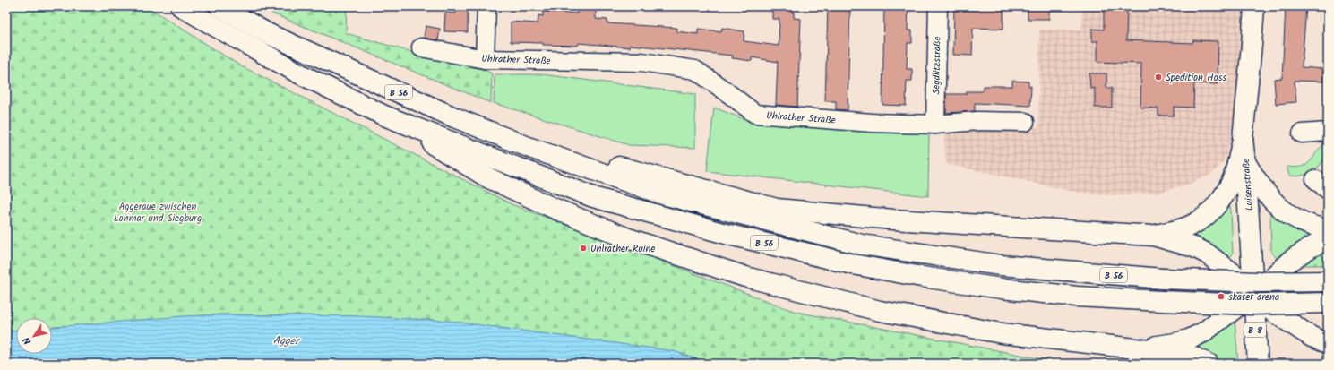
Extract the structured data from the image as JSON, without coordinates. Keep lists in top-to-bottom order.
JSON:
{
  "streets": {
    "main road": ["B 56", "Luisenstraße", "B 8"],
    "street": ["Uhlrather Straße", "Seydlitzstraße"]
  },
  "crossings": [
    ["Uhlrather Straße", "Seydlitzstraße"]
  ],
  "water": ["Agger"],
  "parks": ["Aggeraue zwischen Lohmar und Siegburg"],
  "places": ["Spedition Hoss", "Uhlrather Ruine", "skater arena"],
  "north": "bottom left"
}
